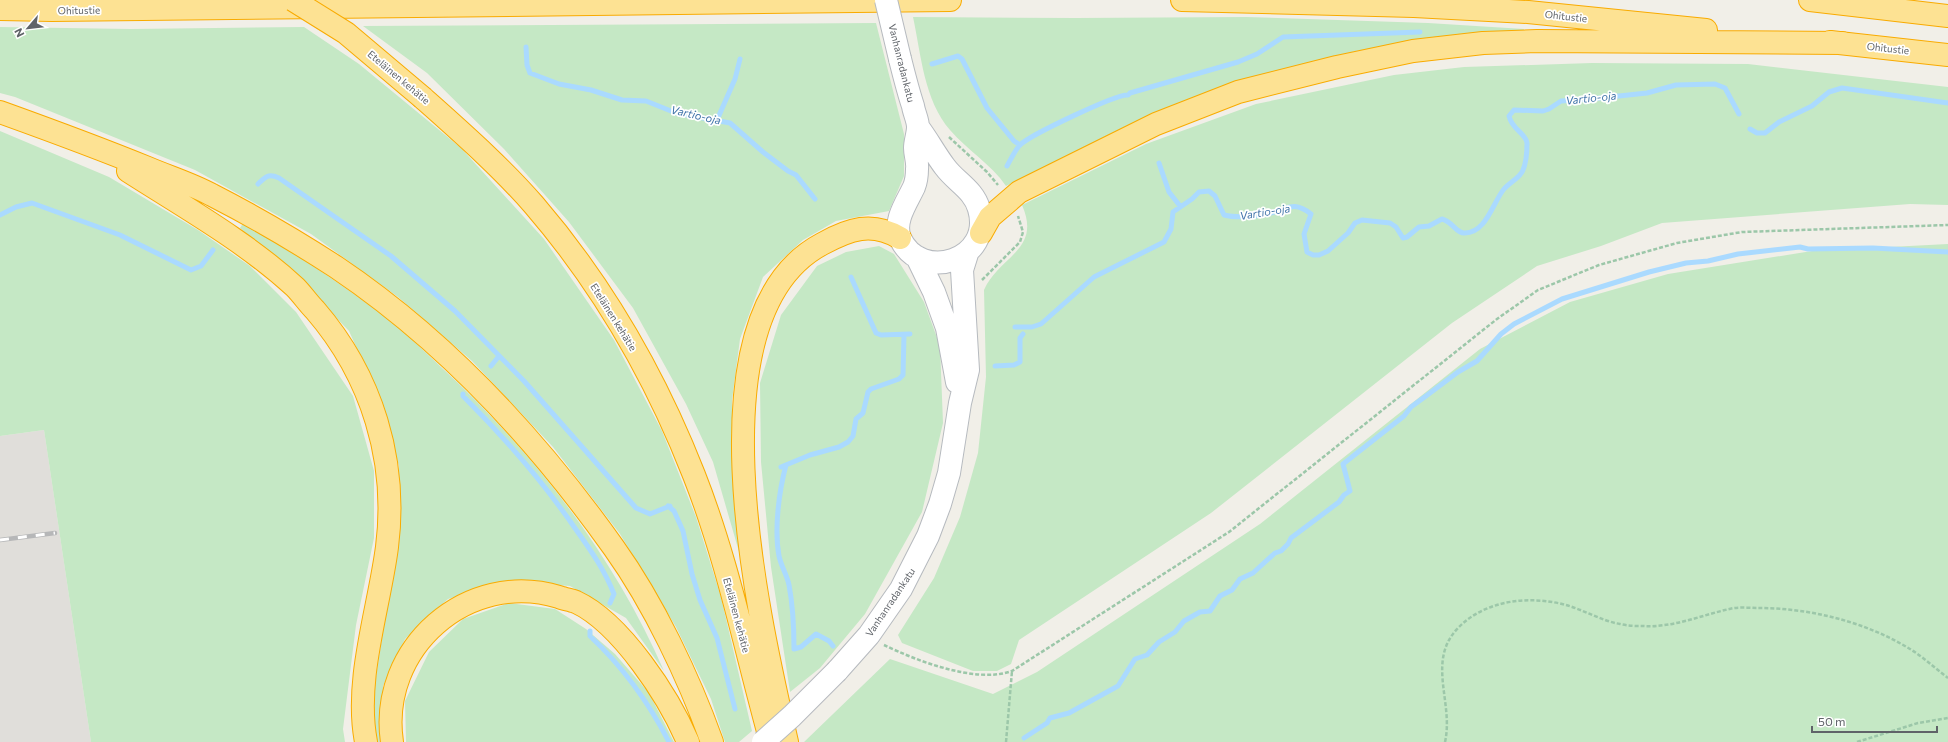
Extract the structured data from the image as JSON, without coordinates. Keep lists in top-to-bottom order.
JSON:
{
  "streets": {
    "highway": ["Ohitustie", "Eteläinen kehätie"],
    "street": ["Vanhanradankatu"]
  },
  "water": ["Vartio-oja"],
  "scale_bar": "50 m",
  "north": "bottom left"
}
